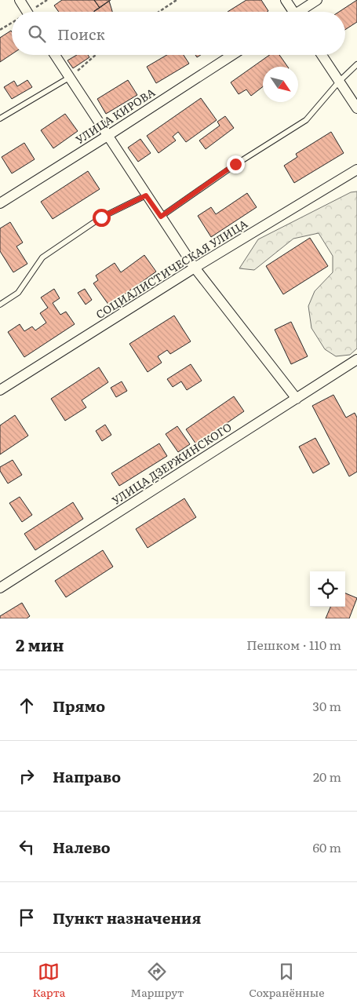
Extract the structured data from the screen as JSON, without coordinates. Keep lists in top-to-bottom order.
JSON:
{
  "streets": {
    "street": ["УЛИЦА КИРОВА", "СОЦИАЛИСТИЧЕСКАЯ УЛИЦА", "УЛИЦА ДЗЕРЖИНСКОГО"]
  },
  "north": "bottom right",
  "page": {
    "search": "Поиск",
    "heading": ["2 мин", "Пешком · 110 m"],
    "list": [
      ["Прямо", "30 m"],
      ["Направо", "20 m"],
      ["Налево", "60 m"],
      "Пункт назначения"
    ],
    "nav": ["Карта", "Маршрут", "Сохранённые"]
  }
}
